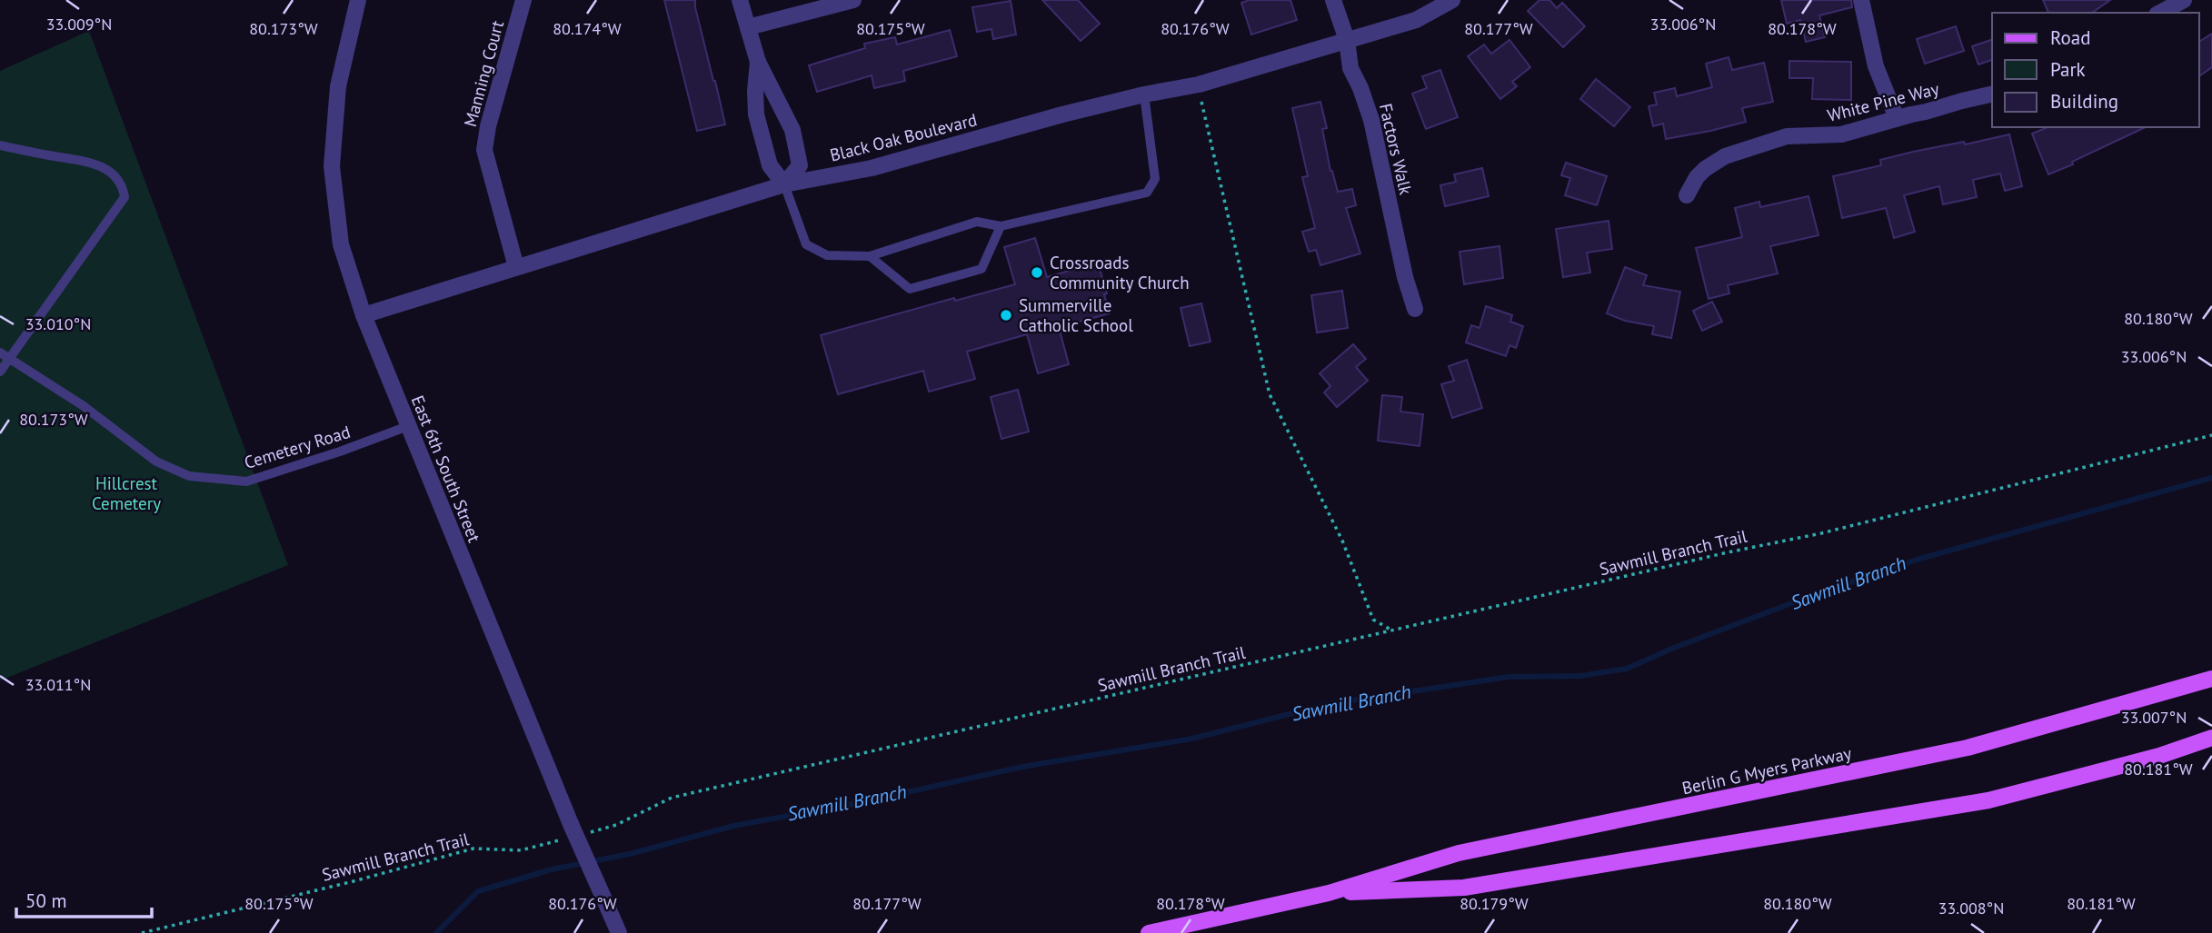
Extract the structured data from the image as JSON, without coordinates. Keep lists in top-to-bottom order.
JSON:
{
  "streets": {
    "main road": ["Berlin G Myers Parkway"],
    "street": [
      "Manning Court",
      "White Pine Way",
      "Black Oak Boulevard",
      "Factors Walk",
      "East 6th South Street"
    ],
    "lane": ["Cemetery Road"],
    "path": ["Sawmill Branch Trail"]
  },
  "crossings": [
    ["Manning Court", "Black Oak Boulevard"],
    ["Black Oak Boulevard", "Factors Walk"],
    ["Black Oak Boulevard", "East 6th South Street"],
    ["Cemetery Road", "East 6th South Street"],
    ["East 6th South Street", "Sawmill Branch Trail"]
  ],
  "water": ["Sawmill Branch"],
  "parks": ["Hillcrest Cemetery"],
  "places": ["Crossroads Community Church", "Summerville Catholic School"],
  "legend": ["Road", "Park", "Building"],
  "scale_bar": "50 m",
  "coordinates": [
    "33.009°N",
    "33.006°N",
    "80.173°W",
    "80.174°W",
    "80.175°W",
    "80.176°W",
    "80.177°W",
    "80.178°W",
    "80.180°W",
    "33.010°N",
    "33.011°N",
    "33.007°N",
    "80.181°W",
    "80.179°W",
    "33.008°N"
  ]
}
